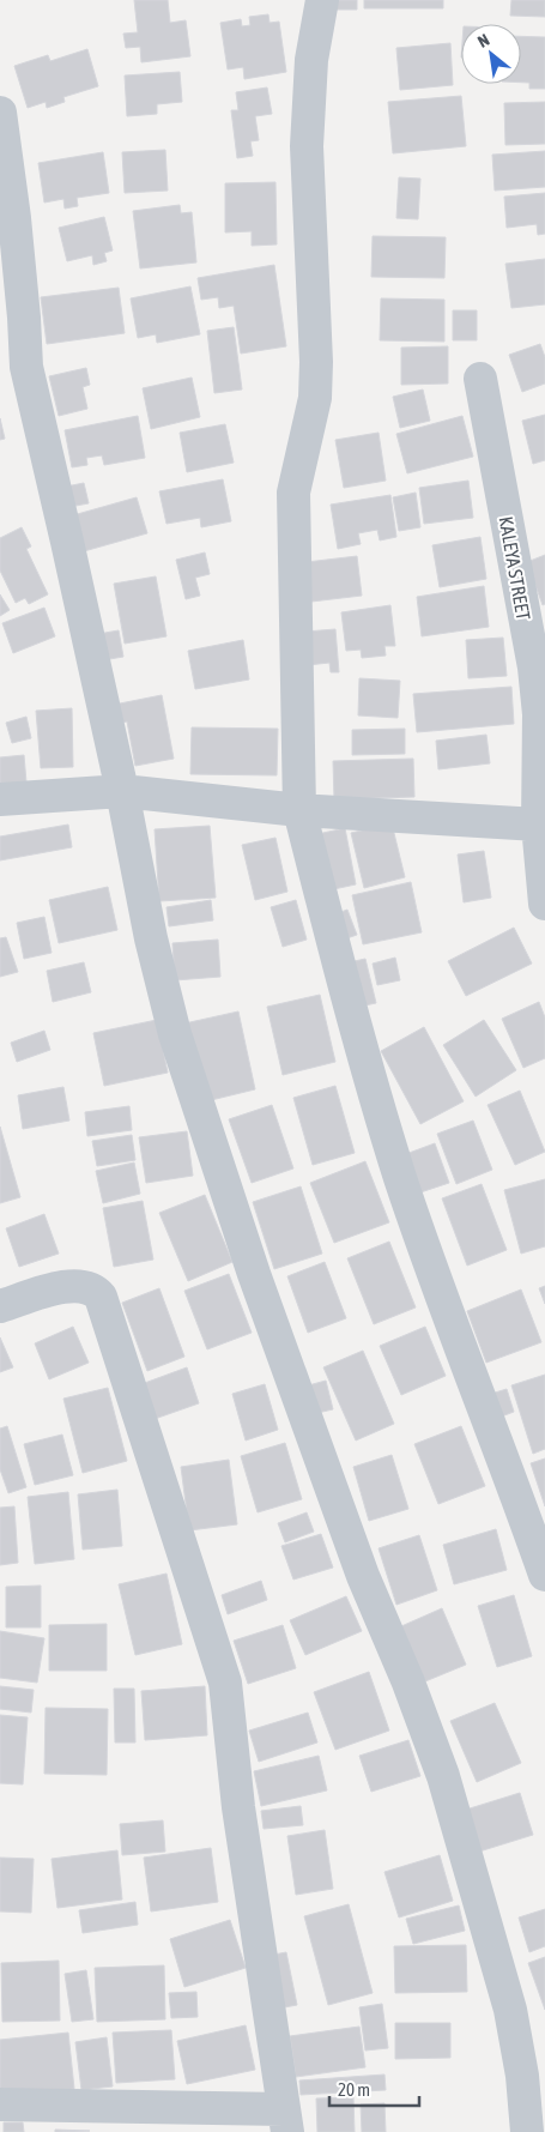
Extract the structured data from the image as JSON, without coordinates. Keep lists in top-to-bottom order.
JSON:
{
  "streets": {
    "street": ["KALEYA STREET"]
  },
  "scale_bar": "20 m",
  "north": "top left"
}
